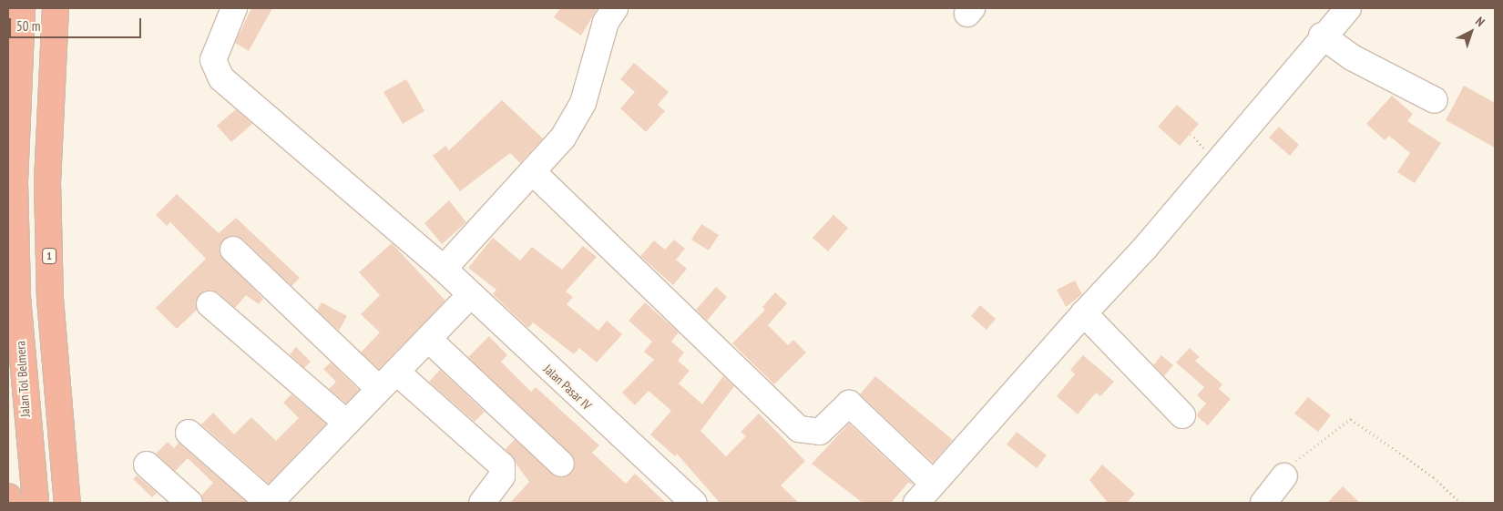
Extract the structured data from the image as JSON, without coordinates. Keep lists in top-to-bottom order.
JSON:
{
  "streets": {
    "highway": ["1", "Jalan Tol Belmera"],
    "street": ["Jalan Pasar IV"]
  },
  "scale_bar": "50 m",
  "north": "top right"
}
